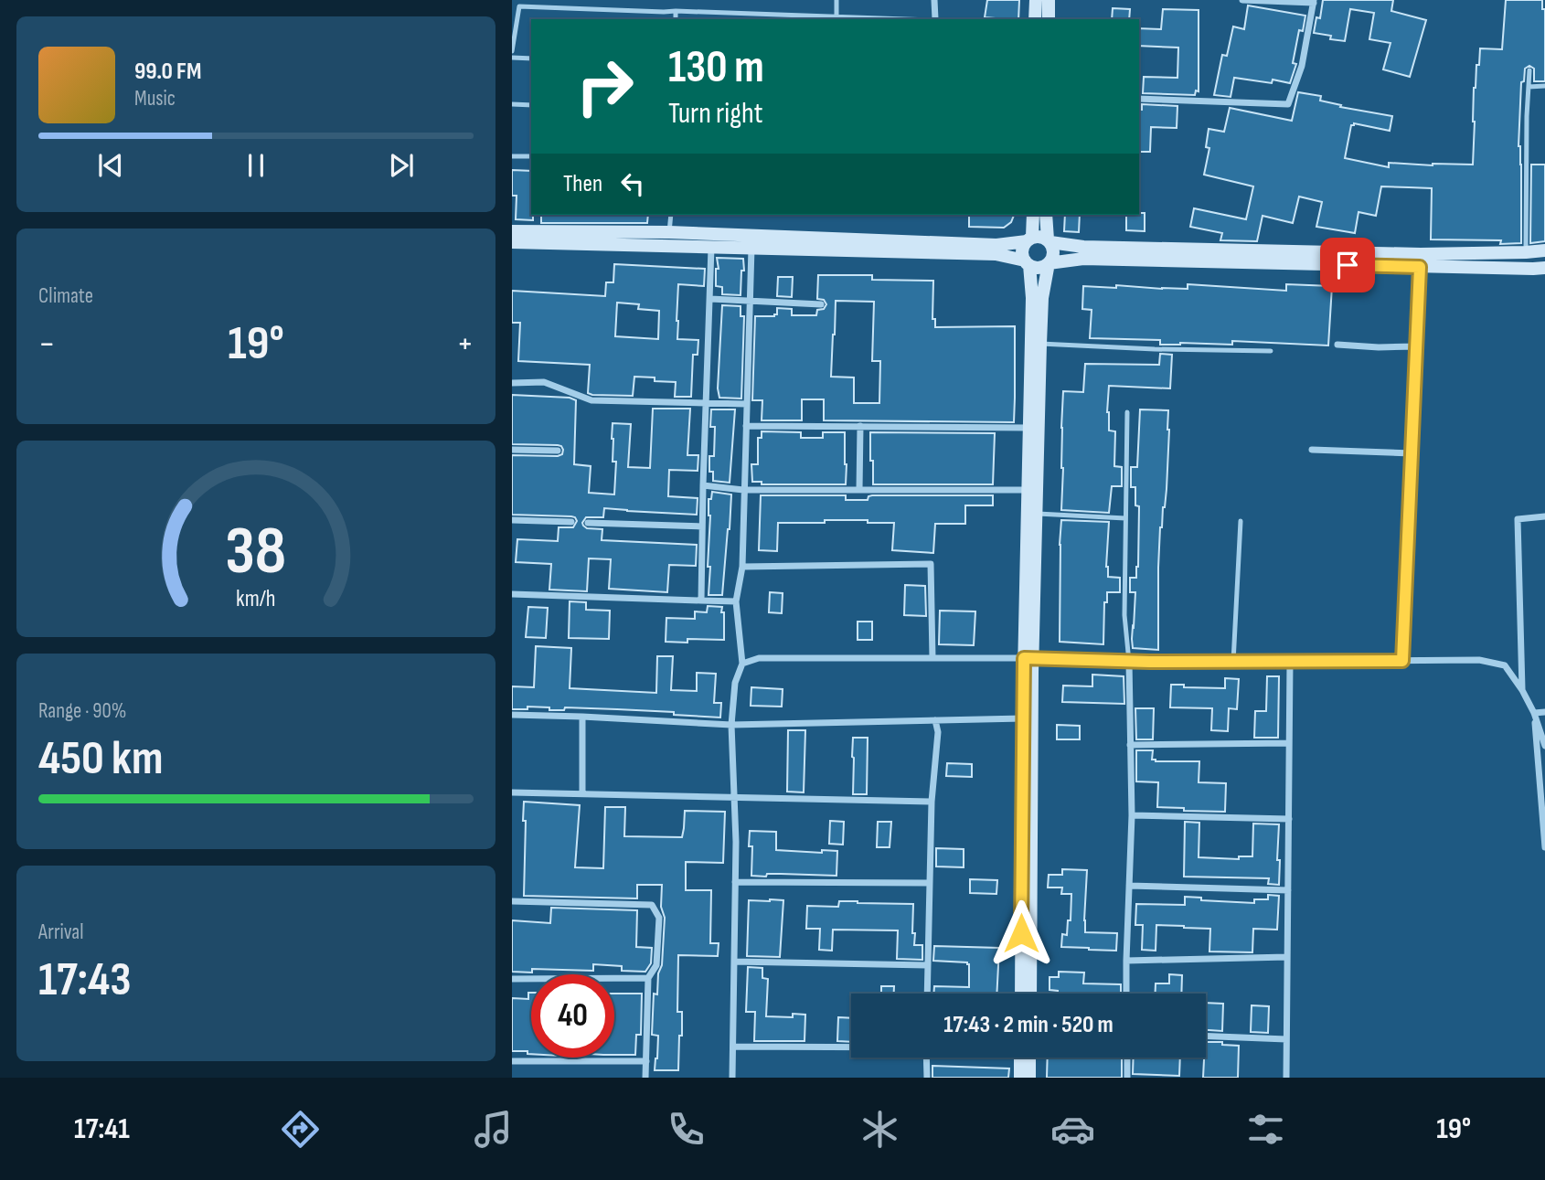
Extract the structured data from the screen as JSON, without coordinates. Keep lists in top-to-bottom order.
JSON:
{
  "page": {
    "turn": ["130 m", "Turn right"],
    "song": ["99.0 FM", "Music"],
    "then": "Then",
    "tile": [
      "Climate",
      ["Range · 90%", "450 km"],
      ["Arrival", "17:43"]
    ],
    "heat": ["−", "19°", "+"],
    "limit": "40",
    "trip": "17:43 · 2 min · 520 m",
    "tabs": ["17:41", "19°"],
    "gauge": ["38", "km/h"]
  }
}
